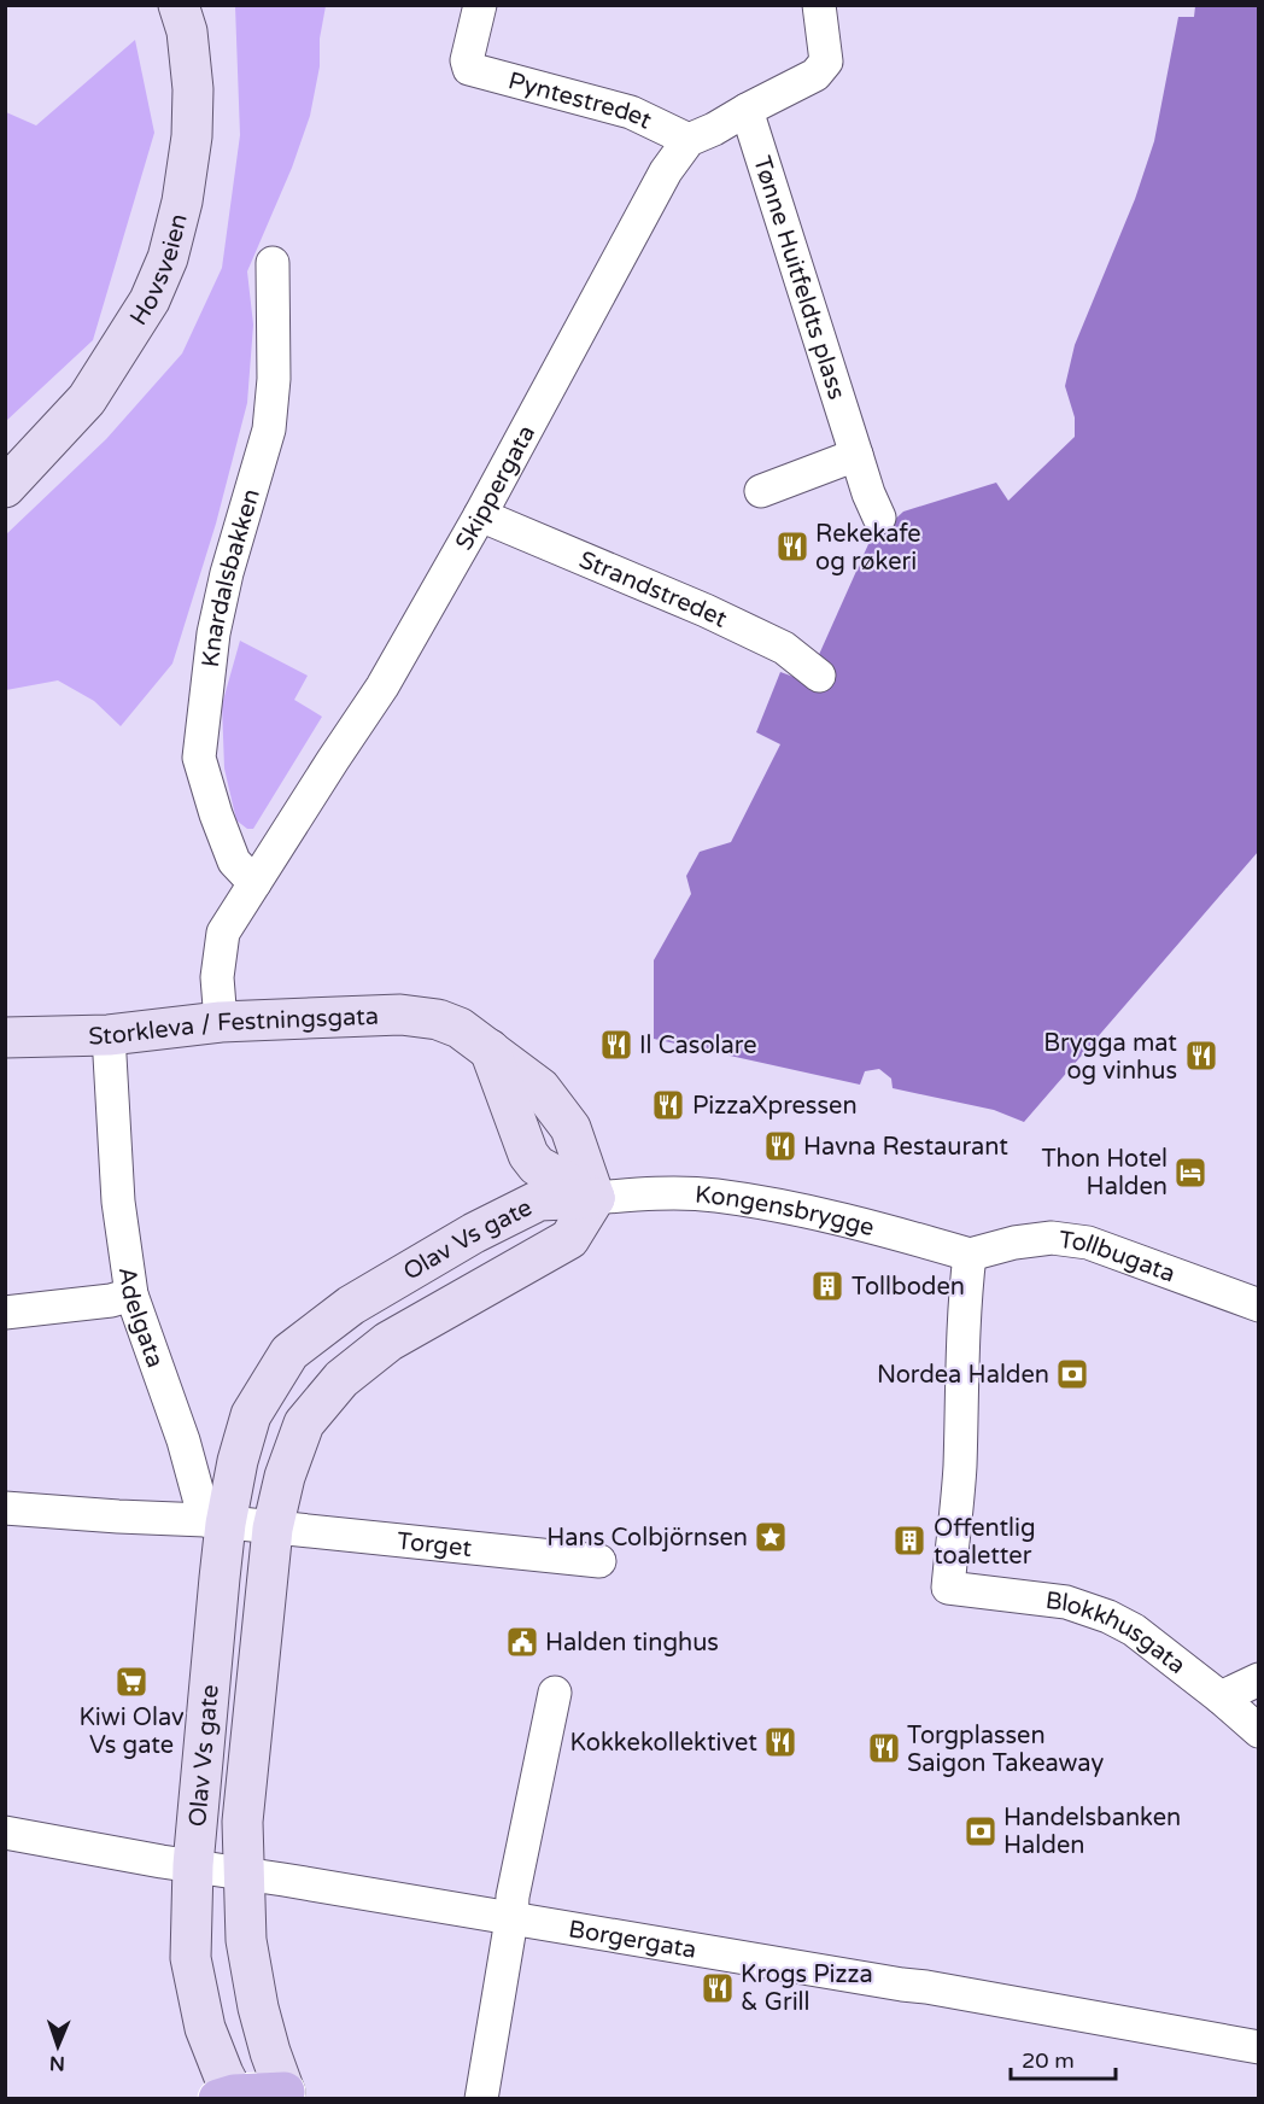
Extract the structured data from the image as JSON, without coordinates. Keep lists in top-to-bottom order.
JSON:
{
  "streets": {
    "street": [
      "Pyntestredet",
      "Hovsveien",
      "Tønne Huitfeldts plass",
      "Skippergata",
      "Knardalsbakken",
      "Strandstredet",
      "Storkleva / Festningsgata",
      "Kongensbrygge",
      "Olav Vs gate",
      "Tollbugata",
      "Adelgata",
      "Torget",
      "Blokkhusgata",
      "Borgergata"
    ]
  },
  "crossings": [
    ["Pyntestredet", "Skippergata"],
    ["Tønne Huitfeldts plass", "Skippergata"],
    ["Skippergata", "Knardalsbakken"],
    ["Skippergata", "Strandstredet"],
    ["Skippergata", "Storkleva / Festningsgata"],
    ["Storkleva / Festningsgata", "Kongensbrygge"],
    ["Storkleva / Festningsgata", "Olav Vs gate"],
    ["Storkleva / Festningsgata", "Adelgata"],
    ["Kongensbrygge", "Olav Vs gate"],
    ["Kongensbrygge", "Tollbugata"],
    ["Kongensbrygge", "Blokkhusgata"],
    ["Olav Vs gate", "Adelgata"],
    ["Olav Vs gate", "Torget"],
    ["Olav Vs gate", "Borgergata"],
    ["Tollbugata", "Blokkhusgata"]
  ],
  "places": {
    "restaurant": [
      "Rekekafe og røkeri",
      "Il Casolare",
      "Brygga mat og vinhus",
      "PizzaXpressen",
      "Havna Restaurant",
      "Kokkekollektivet",
      "Torgplassen Saigon Takeaway",
      "Krogs Pizza & Grill"
    ],
    "hotel": ["Thon Hotel Halden"],
    "building": ["Tollboden", "Offentlig toaletter"],
    "bank": ["Nordea Halden", "Handelsbanken Halden"],
    "place": ["Hans Colbjörnsen"],
    "public building": ["Halden tinghus"],
    "supermarket": ["Kiwi Olav Vs gate"]
  },
  "scale_bar": "20 m",
  "north": "bottom"
}
